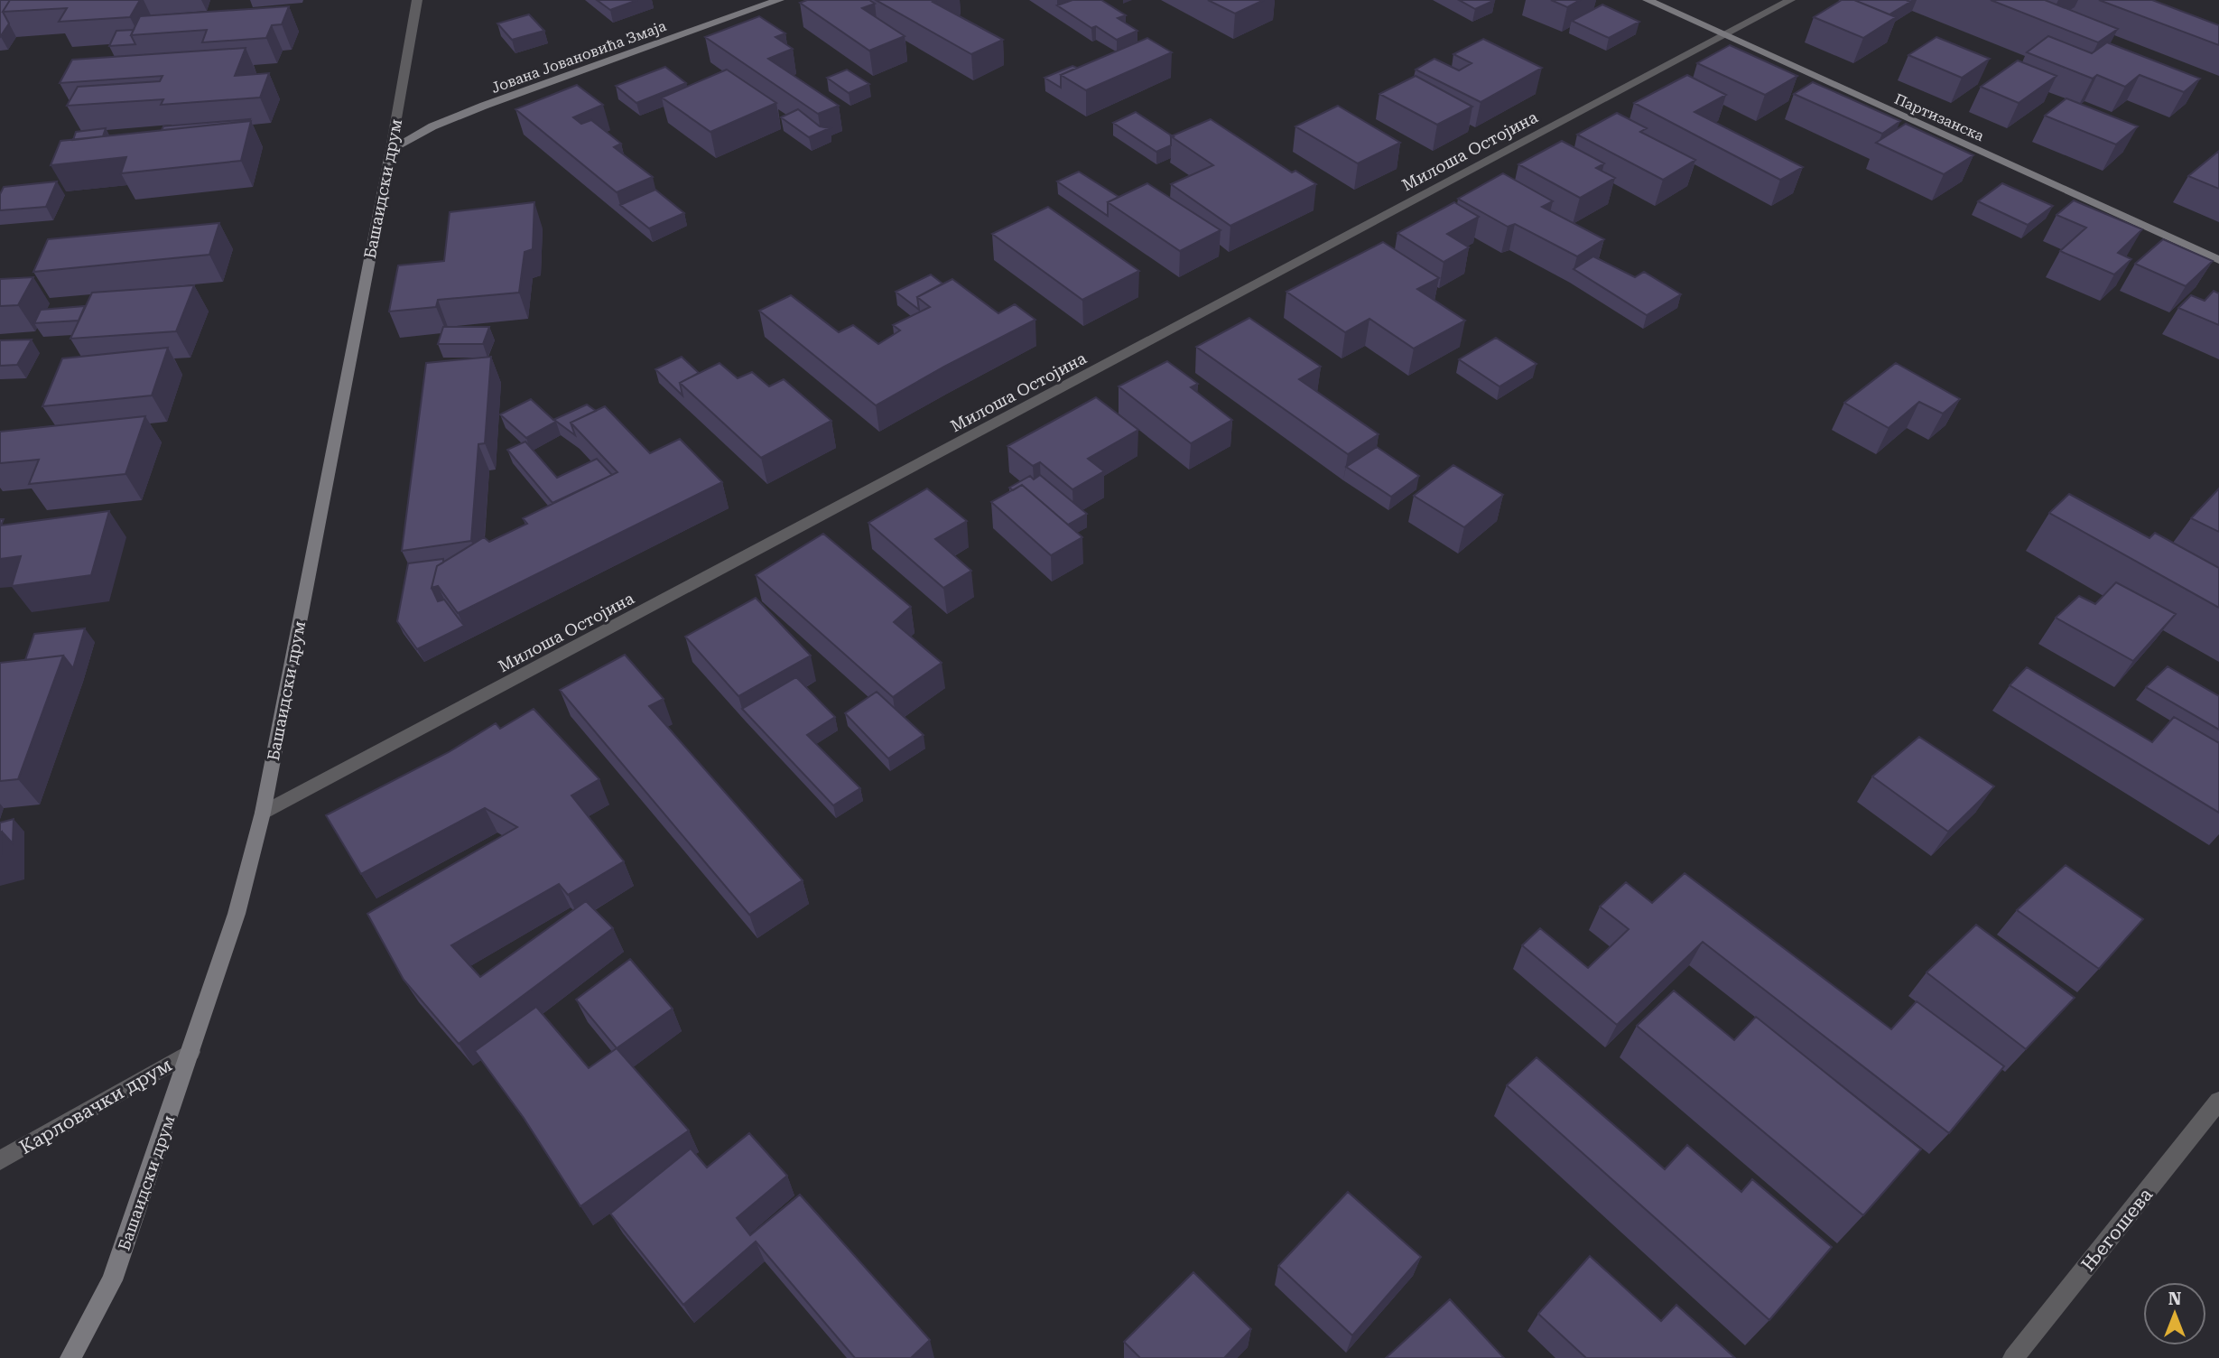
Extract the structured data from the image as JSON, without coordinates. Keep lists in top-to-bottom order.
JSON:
{
  "streets": {
    "street": [
      "Јована Јовановића Змаја",
      "Партизанска",
      "Милоша Остојина",
      "Башаидски друм",
      "Карловачки друм",
      "Његошева"
    ]
  },
  "crossings": [
    ["Јована Јовановића Змаја", "Башаидски друм"],
    ["Партизанска", "Милоша Остојина"],
    ["Милоша Остојина", "Башаидски друм"],
    ["Башаидски друм", "Карловачки друм"]
  ],
  "north": "top"
}
